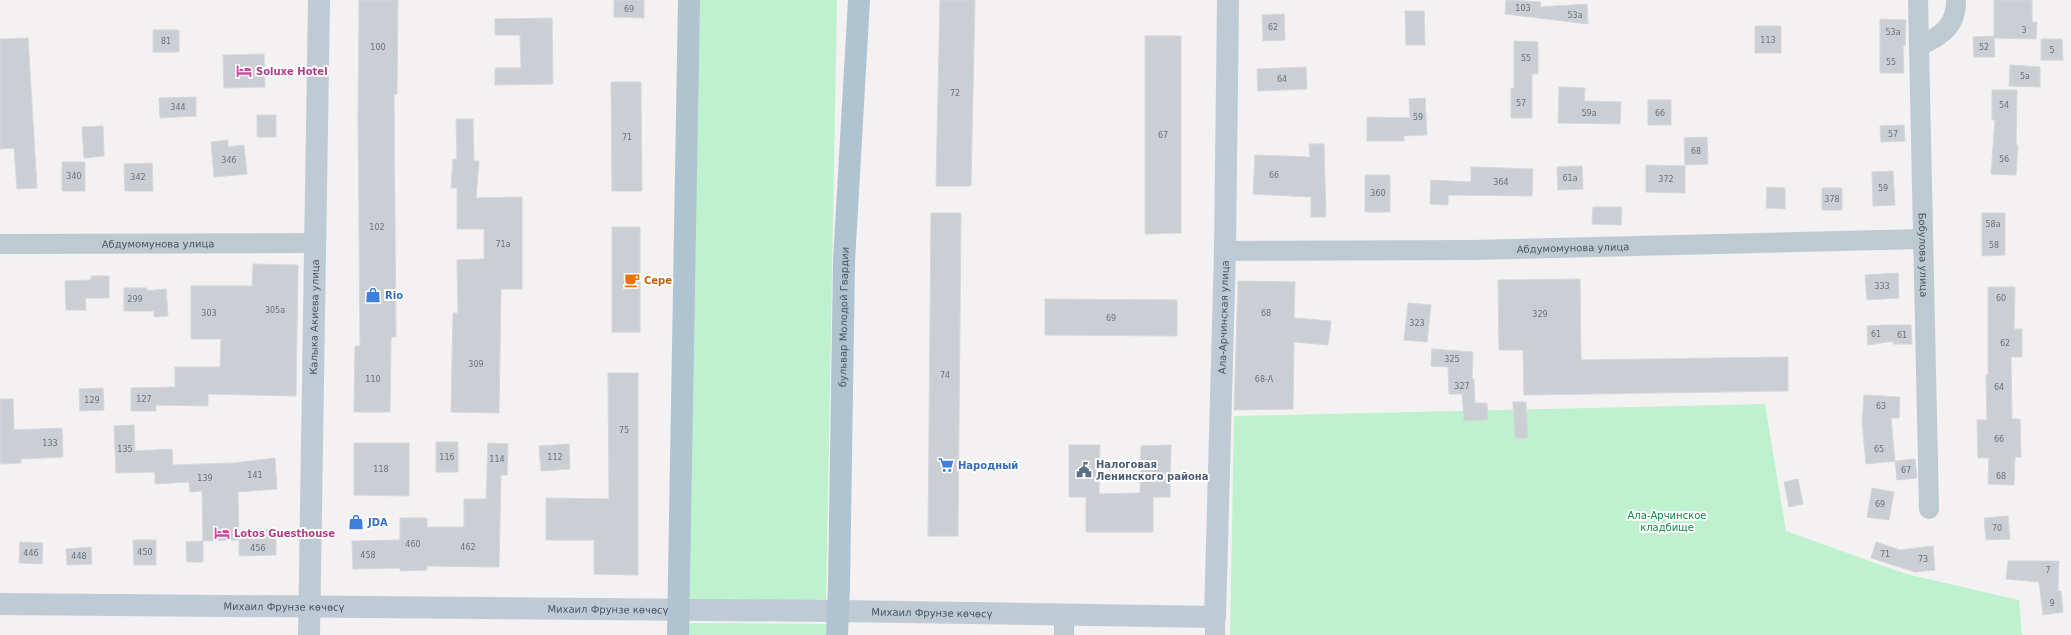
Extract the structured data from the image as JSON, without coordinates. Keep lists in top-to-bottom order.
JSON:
{
  "streets": {
    "main road": ["бульвар Молодой Гвардии"],
    "street": [
      "Абдумомунова улица",
      "Бобулова улица",
      "Калыка Акиева улица",
      "Ала-Арчинская улица",
      "Михаил Фрунзе көчөсү"
    ]
  },
  "crossings": [
    ["Абдумомунова улица", "Бобулова улица"],
    ["Абдумомунова улица", "Калыка Акиева улица"],
    ["Абдумомунова улица", "Ала-Арчинская улица"],
    ["бульвар Молодой Гвардии", "Михаил Фрунзе көчөсү"],
    ["Калыка Акиева улица", "Михаил Фрунзе көчөсү"],
    ["Ала-Арчинская улица", "Михаил Фрунзе көчөсү"]
  ],
  "parks": ["Ала-Арчинское кладбище"],
  "places": {
    "hotel": ["Soluxe Hotel", "Lotos Guesthouse"],
    "cafe": ["Сере"],
    "shop": ["Rio", "JDA"],
    "supermarket": ["Народный"],
    "public building": ["Налоговая Ленинского района"]
  },
  "house_numbers": [
    "103",
    "69",
    "53a",
    "62",
    "3",
    "53а",
    "113",
    "81",
    "100",
    "52",
    "5",
    "55",
    "55",
    "5а",
    "64",
    "72",
    "57",
    "54",
    "344",
    "59a",
    "66",
    "59",
    "57",
    "67",
    "71",
    "68",
    "56",
    "346",
    "66",
    "340",
    "342",
    "61a",
    "372",
    "364",
    "59",
    "360",
    "378",
    "58а",
    "102",
    "71a",
    "58",
    "333",
    "60",
    "299",
    "305а",
    "303",
    "68",
    "329",
    "69",
    "323",
    "61",
    "61",
    "62",
    "325",
    "309",
    "74",
    "110",
    "68-A",
    "327",
    "64",
    "127",
    "129",
    "63",
    "75",
    "66",
    "133",
    "135",
    "65",
    "116",
    "112",
    "114",
    "118",
    "67",
    "141",
    "68",
    "139",
    "69",
    "70",
    "460",
    "462",
    "456",
    "450",
    "446",
    "71",
    "458",
    "448",
    "73",
    "7",
    "9"
  ]
}
